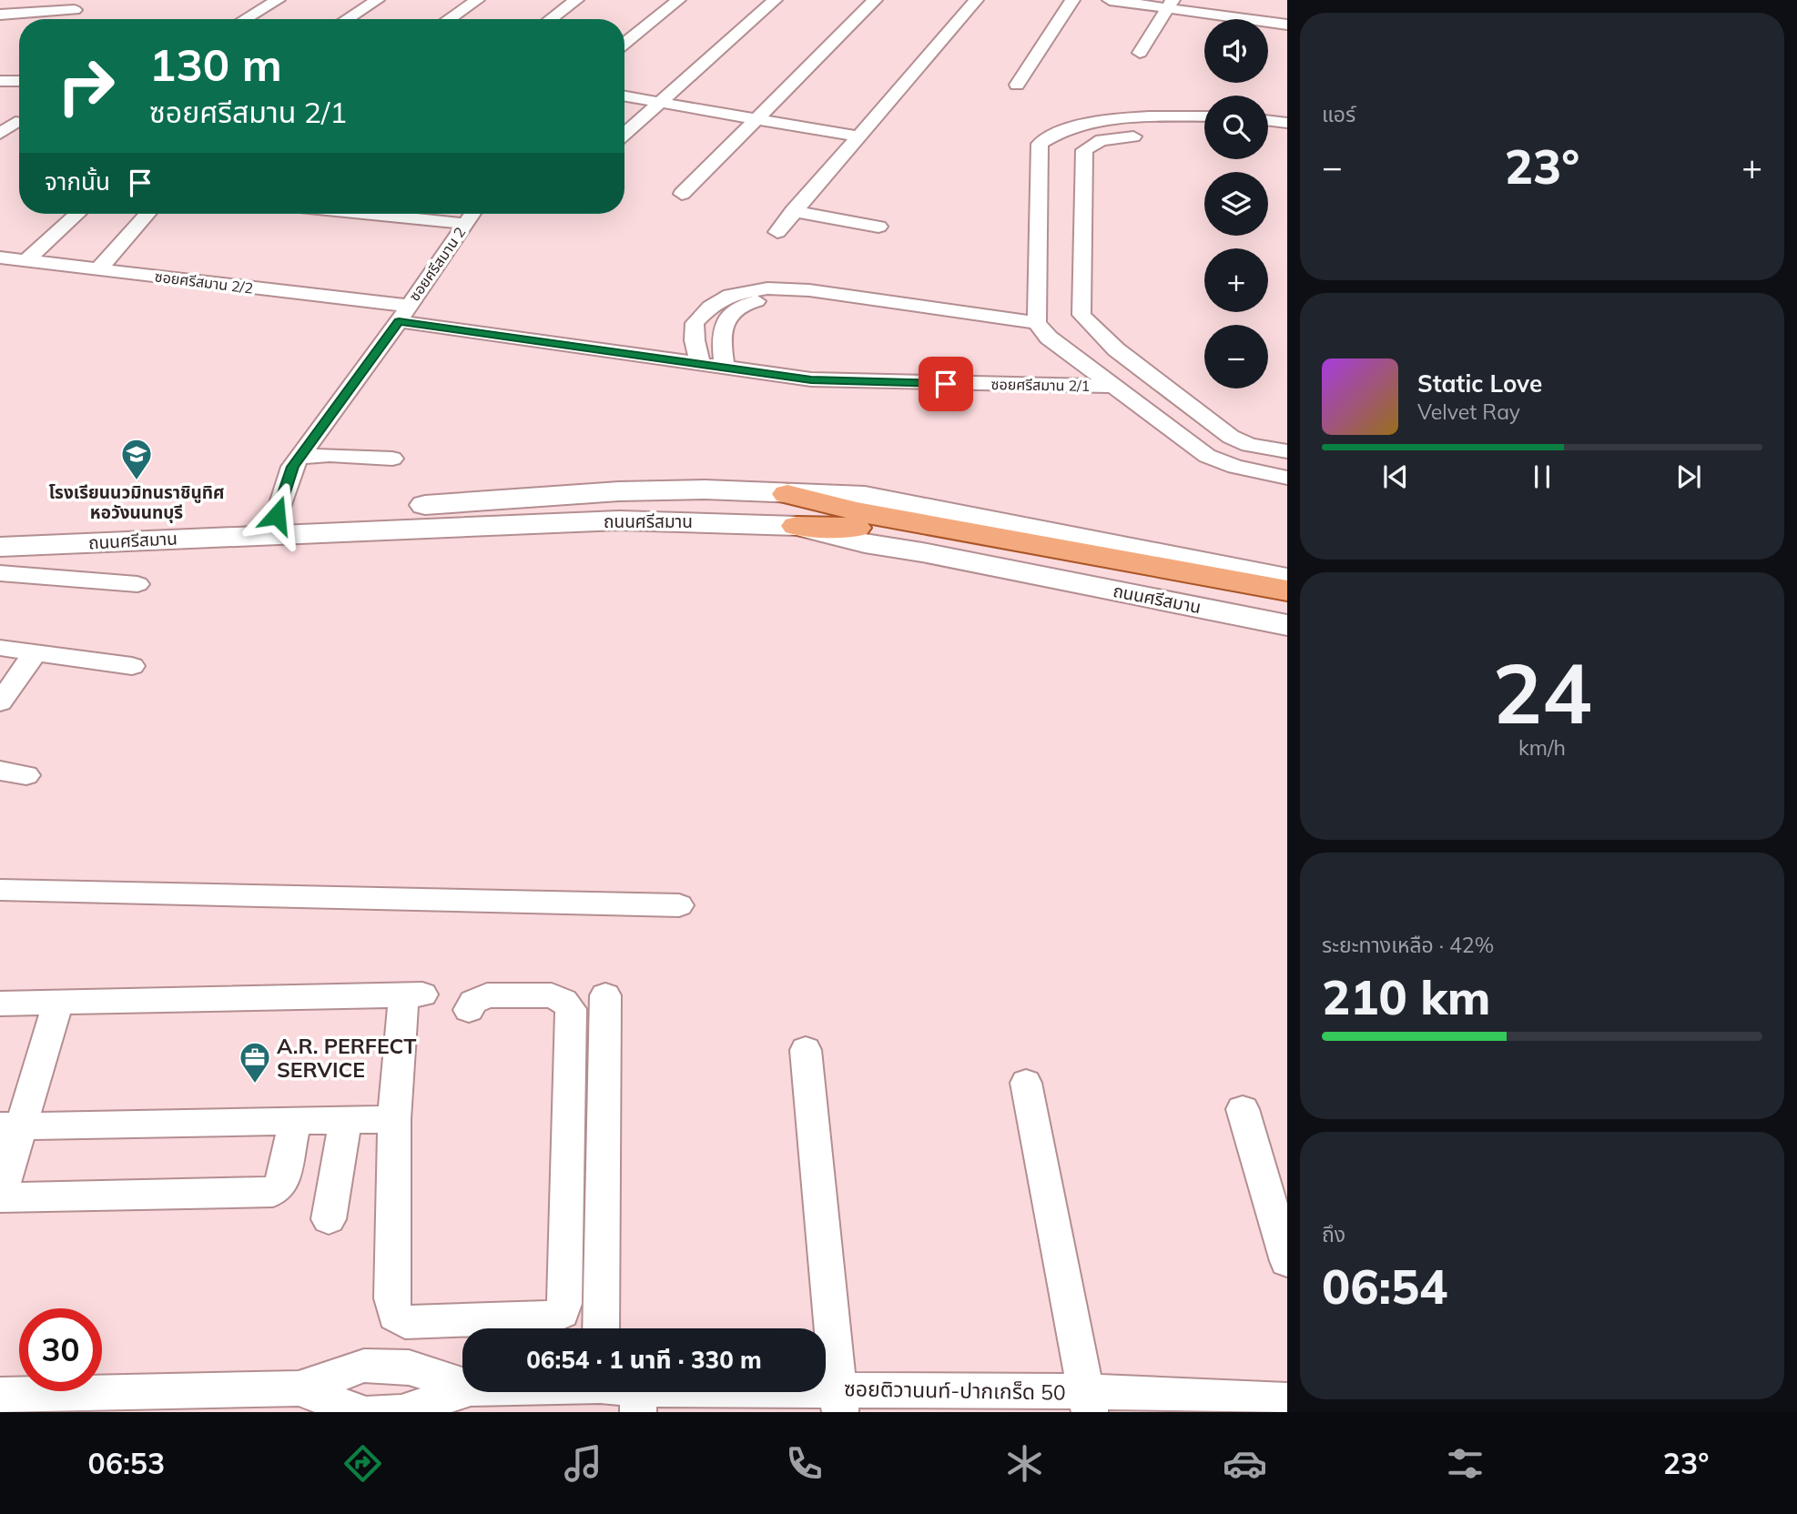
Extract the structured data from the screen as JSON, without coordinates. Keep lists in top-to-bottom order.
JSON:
{
  "streets": {
    "main road": ["ถนนศรีสมาน"],
    "street": [
      "ซอยศรีสมาน 2",
      "ซอยศรีสมาน 2/2",
      "ซอยศรีสมาน 2/1",
      "ซอยติวานนท์-ปากเกร็ด 50"
    ]
  },
  "crossings": [
    ["ซอยศรีสมาน 2", "ซอยศรีสมาน 2/2"],
    ["ซอยศรีสมาน 2", "ซอยศรีสมาน 2/1"],
    ["ซอยศรีสมาน 2", "ถนนศรีสมาน"],
    ["ซอยศรีสมาน 2/2", "ซอยศรีสมาน 2/1"]
  ],
  "places": {
    "school or university": ["โรงเรียนนวมิทนราชินูทิศ หอวังนนทบุรี"],
    "office": ["A.R. PERFECT SERVICE"]
  },
  "page": {
    "tile": [
      "แอร์",
      ["24", "km/h"],
      ["ระยะทางเหลือ · 42%", "210 km"],
      ["ถึง", "06:54"]
    ],
    "map_buttons": ["+", "−"],
    "turn": ["130 m", "ซอยศรีสมาน 2/1"],
    "heat": ["−", "23°", "+"],
    "then": "จากนั้น",
    "song": ["Static Love", "Velvet Ray"],
    "limit": "30",
    "trip": "06:54 · 1 นาที · 330 m",
    "tabs": ["06:53", "23°"]
  }
}
